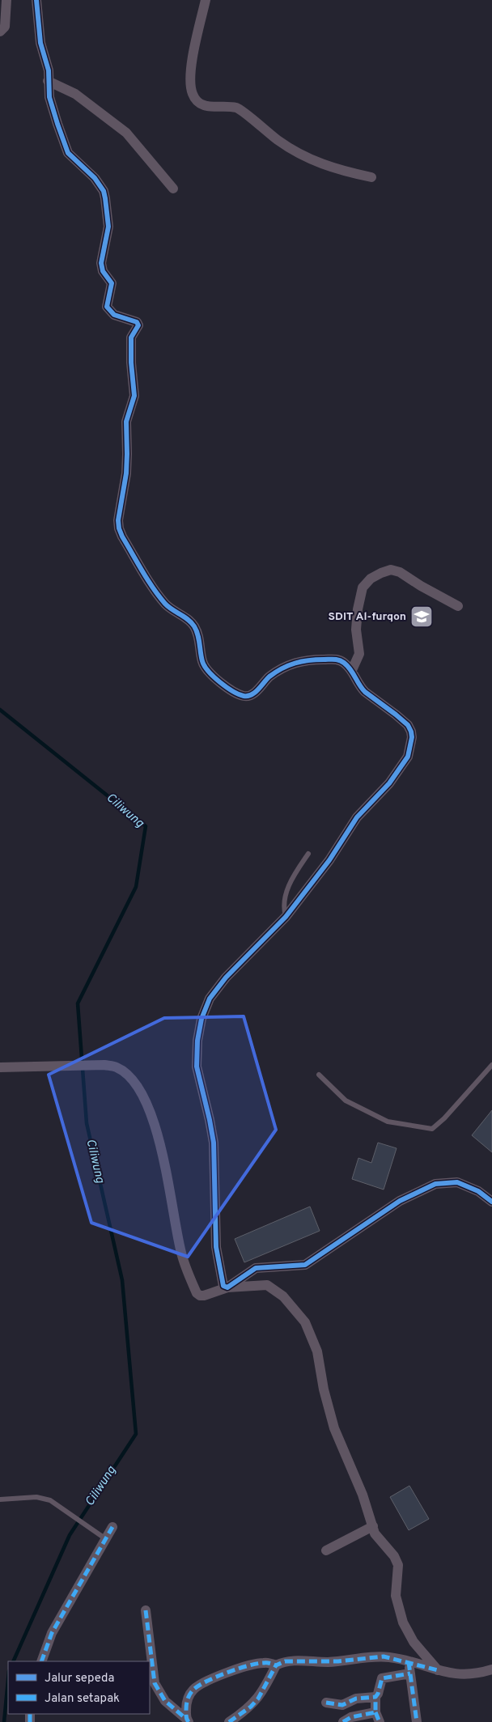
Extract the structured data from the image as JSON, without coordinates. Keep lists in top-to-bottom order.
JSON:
{
  "water": ["Ciliwung"],
  "places": {
    "school or university": ["SDIT Al-furqon"]
  },
  "legend": ["Jalur sepeda", "Jalan setapak"]
}
